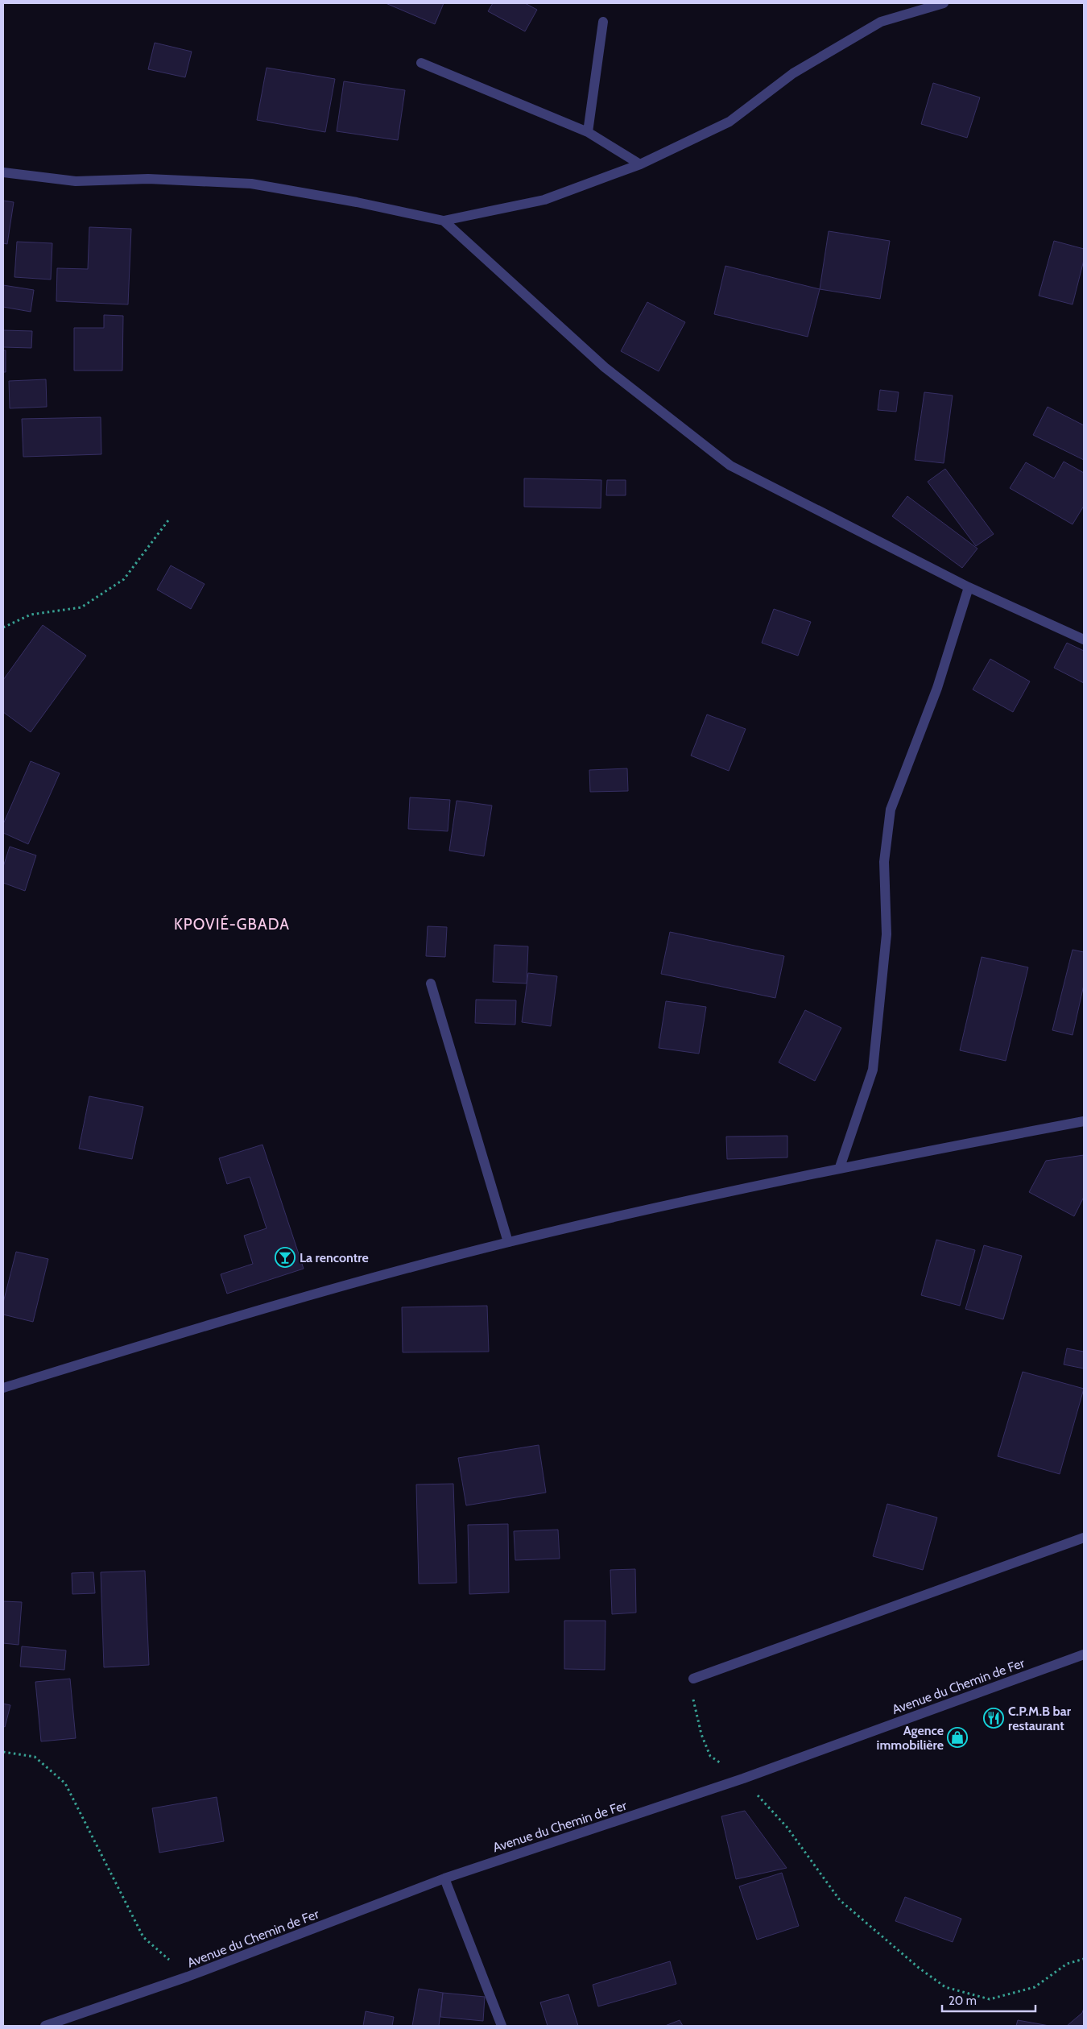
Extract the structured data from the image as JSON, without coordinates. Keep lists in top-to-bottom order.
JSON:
{
  "streets": {
    "street": ["Avenue du Chemin de Fer"]
  },
  "districts": ["KPOVIÉ-GBADA"],
  "places": {
    "bar": ["La rencontre"],
    "restaurant": ["C.P.M.B bar restaurant"],
    "shop": ["Agence immobilière"]
  },
  "scale_bar": "20 m"
}
